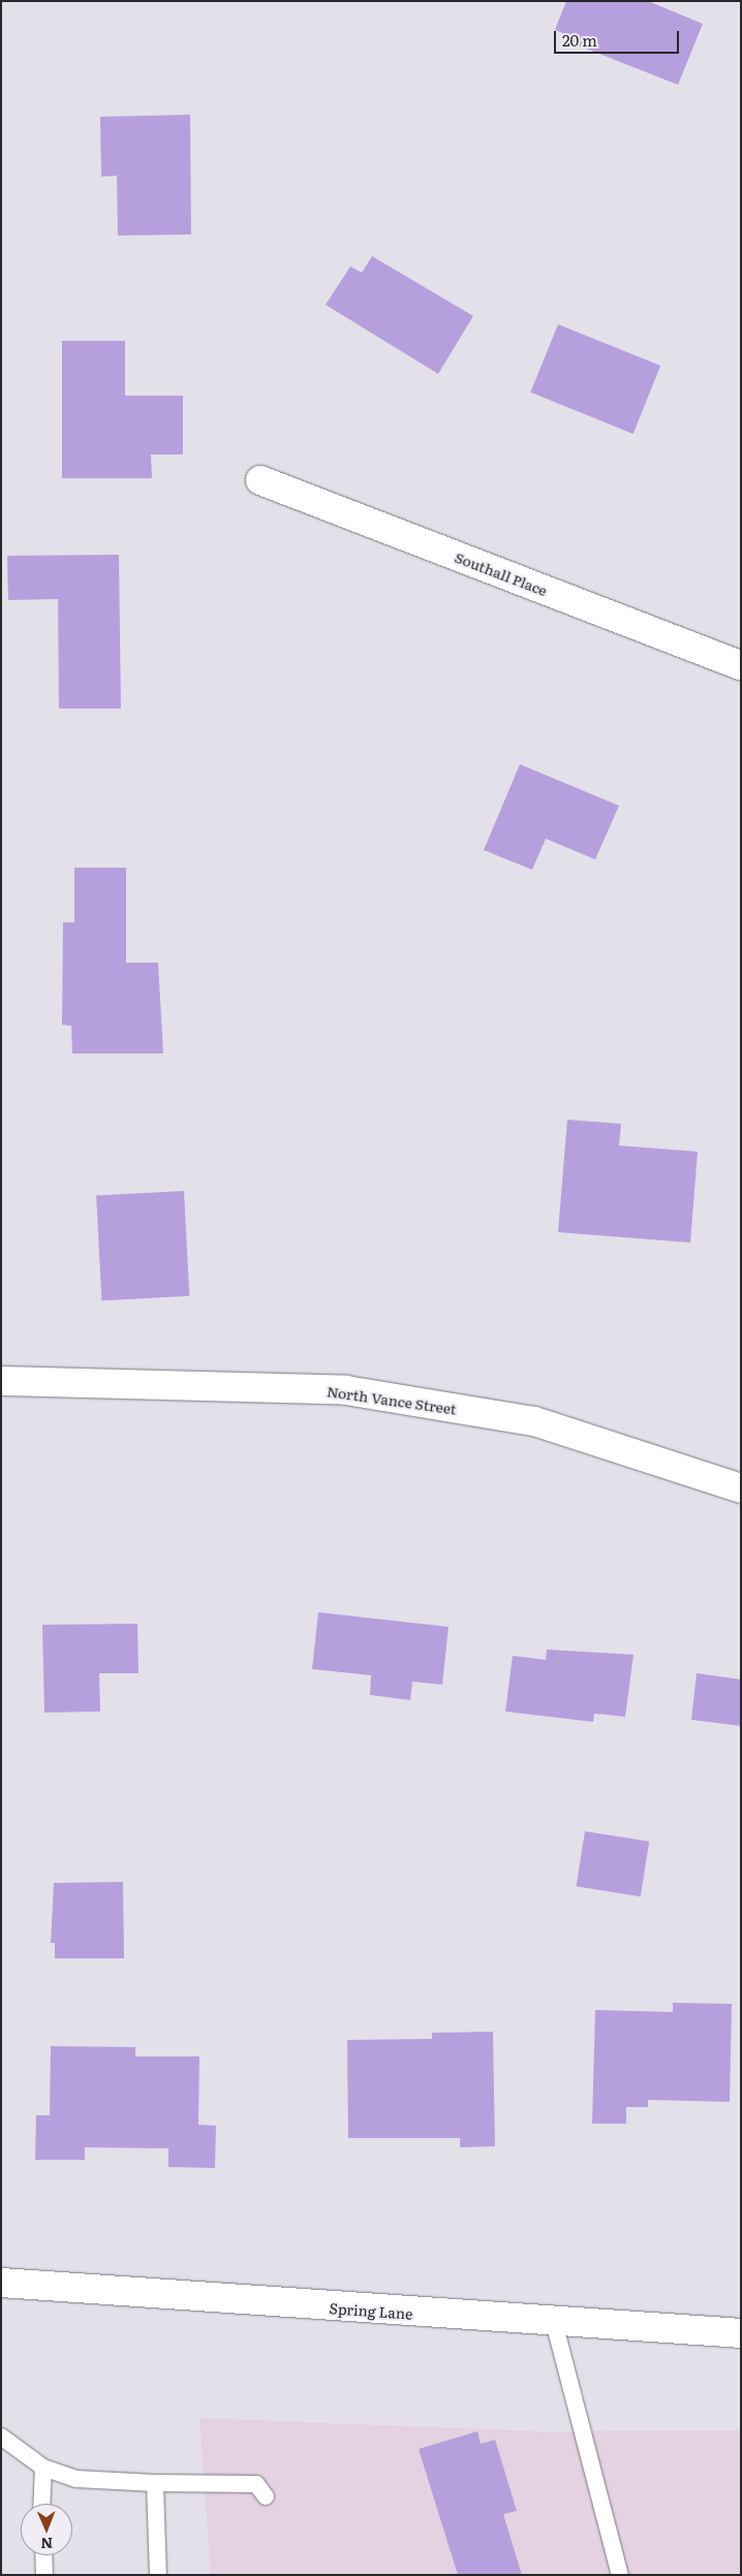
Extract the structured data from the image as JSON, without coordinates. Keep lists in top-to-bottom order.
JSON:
{
  "streets": {
    "street": ["Southall Place", "North Vance Street", "Spring Lane"]
  },
  "scale_bar": "20 m",
  "north": "bottom"
}
